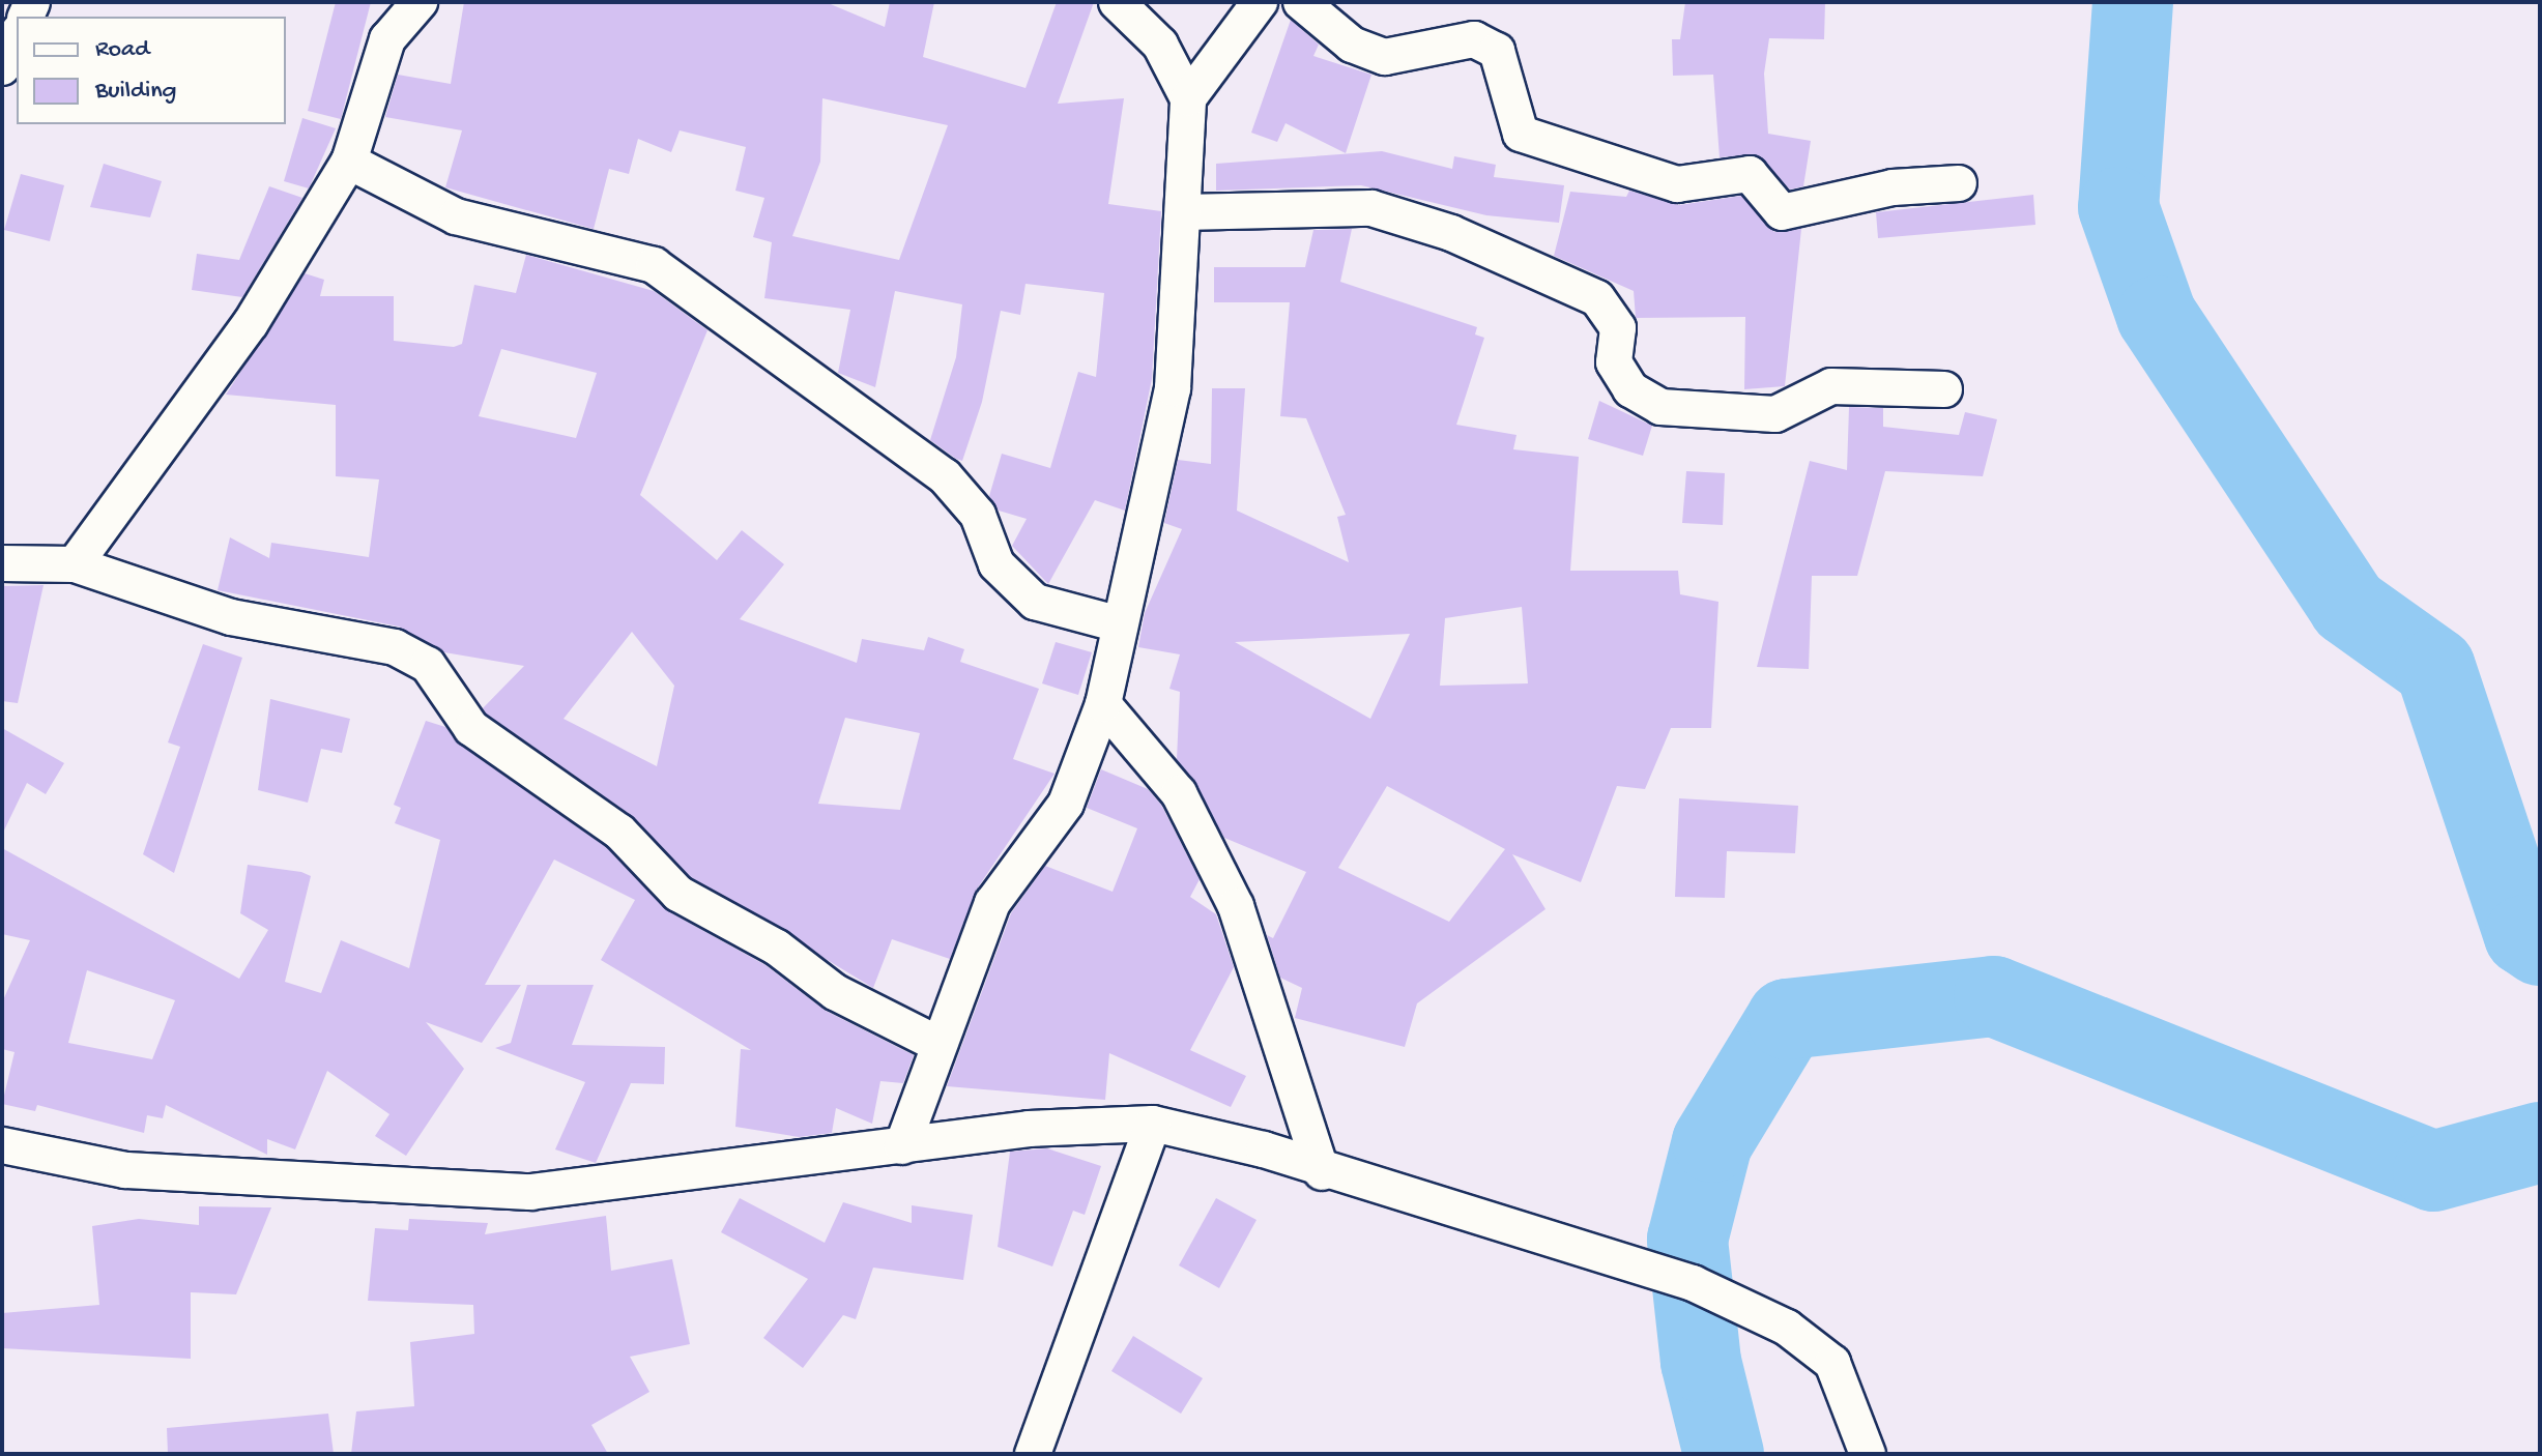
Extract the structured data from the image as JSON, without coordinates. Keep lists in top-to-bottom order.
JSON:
{
  "legend": ["Road", "Building"]
}
